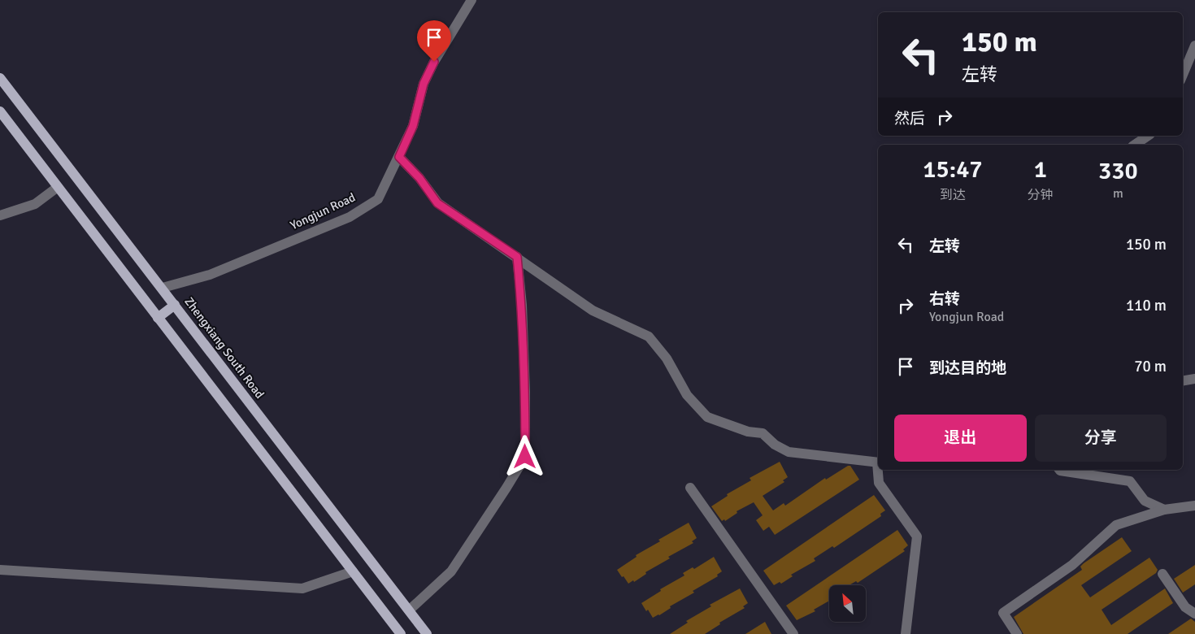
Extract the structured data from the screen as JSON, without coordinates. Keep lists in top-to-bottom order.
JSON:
{
  "streets": {
    "main road": ["Zhengxiang South Road"],
    "street": ["Yongjun Road"]
  },
  "crossings": [
    ["Yongjun Road", "Zhengxiang South Road"]
  ],
  "north": "top left",
  "page": {
    "turn": ["150 m", "左转"],
    "then": "然后",
    "eta": [
      "15:47",
      "到达",
      "1",
      "分钟",
      "330",
      "m"
    ],
    "list": [
      {
        "name": "左转",
        "value": "150 m"
      },
      {
        "name": "右转",
        "note": "Yongjun Road",
        "value": "110 m"
      },
      {
        "name": "到达目的地",
        "value": "70 m"
      }
    ],
    "buttons": ["退出", "分享"]
  }
}
